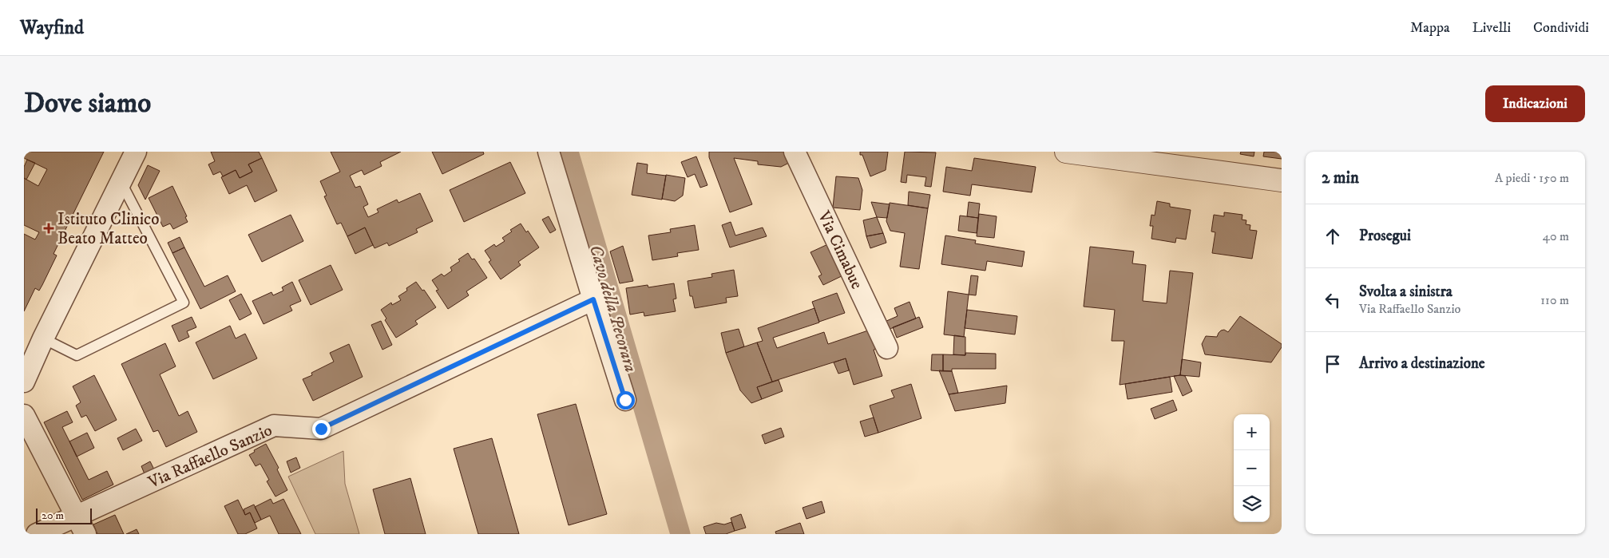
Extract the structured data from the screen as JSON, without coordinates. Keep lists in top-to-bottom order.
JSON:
{
  "streets": {
    "street": ["Via Cimabue", "Via Raffaello Sanzio"]
  },
  "water": ["Cavo della Pecorara"],
  "places": {
    "health": ["Istituto Clinico Beato Matteo"]
  },
  "scale_bar": "20 m",
  "page": {
    "header": "Wayfind",
    "nav": ["Mappa", "Livelli", "Condividi"],
    "buttons": "Indicazioni",
    "title": "Dove siamo",
    "heading": ["2 min", "A piedi · 150 m"],
    "list": [
      ["Prosegui", "40 m"],
      ["Svolta a sinistra", "Via Raffaello Sanzio", "110 m"],
      "Arrivo a destinazione"
    ],
    "map_buttons": ["+", "−"],
    "scale": "20 m"
  }
}
